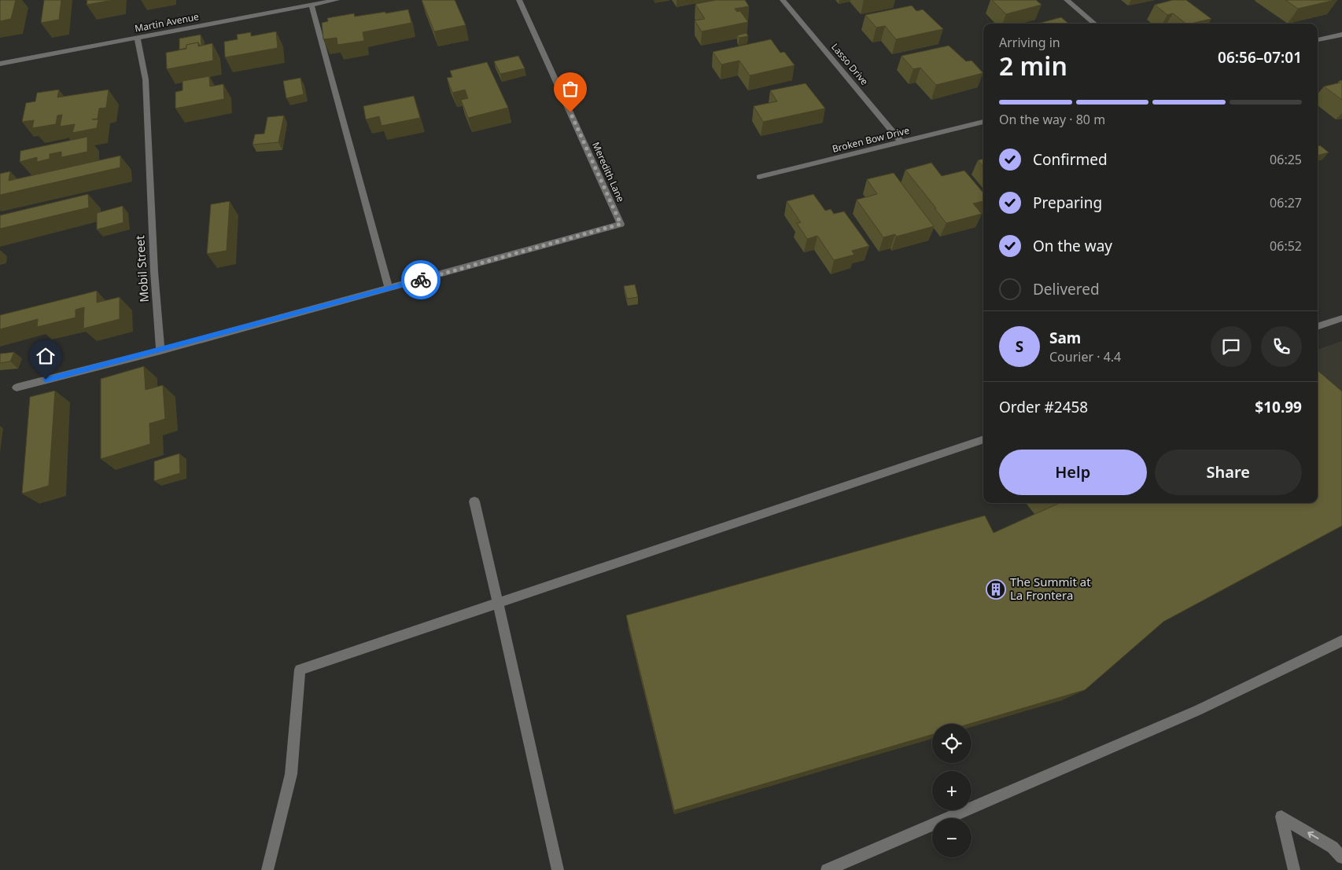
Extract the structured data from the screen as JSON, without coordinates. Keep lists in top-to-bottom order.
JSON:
{
  "streets": {
    "street": [
      "Martin Avenue",
      "Lasso Drive",
      "Broken Bow Drive",
      "Meredith Lane",
      "Mobil Street"
    ]
  },
  "crossings": [
    ["Martin Avenue", "Mobil Street"],
    ["Lasso Drive", "Broken Bow Drive"]
  ],
  "places": {
    "building": ["The Summit at La Frontera"]
  },
  "page": {
    "heading": ["2 min", "Arriving in", "06:56–07:01"],
    "panel": [
      "Sam",
      "Courier · 4.4",
      "Order #2458",
      "$10.99"
    ],
    "bar": "On the way · 80 m",
    "list": [
      ["Confirmed", "06:25"],
      ["Preparing", "06:27"],
      ["On the way", "06:52"],
      "Delivered"
    ],
    "round": "S",
    "buttons": ["Help", "Share"],
    "map_buttons": ["+", "−"]
  }
}
